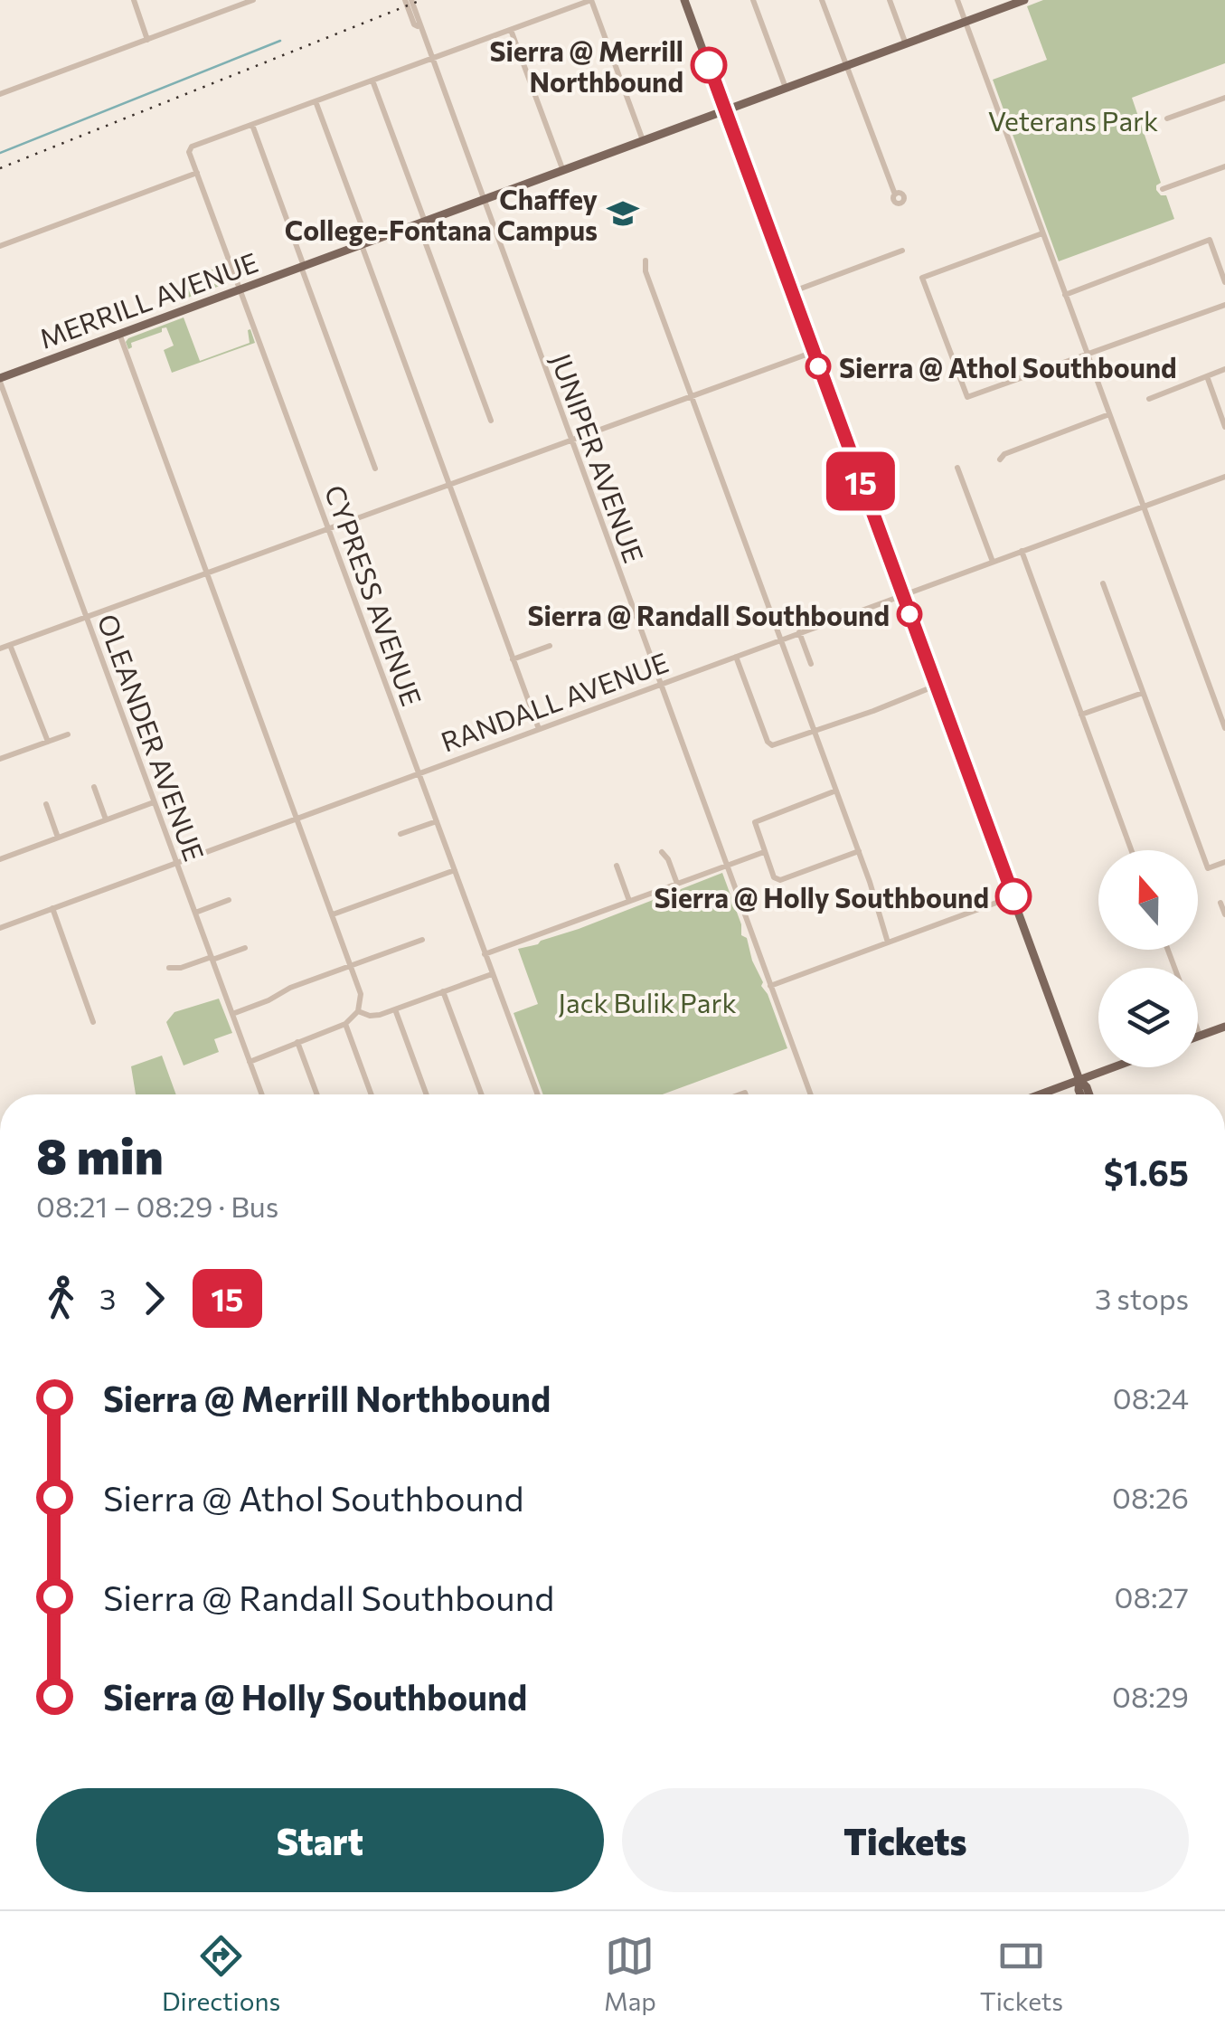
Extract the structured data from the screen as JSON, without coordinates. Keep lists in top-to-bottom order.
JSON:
{
  "streets": {
    "main road": ["MERRILL AVENUE"],
    "street": [
      "JUNIPER AVENUE",
      "CYPRESS AVENUE",
      "RANDALL AVENUE",
      "OLEANDER AVENUE"
    ]
  },
  "crossings": [
    ["MERRILL AVENUE", "JUNIPER AVENUE"],
    ["MERRILL AVENUE", "CYPRESS AVENUE"],
    ["MERRILL AVENUE", "OLEANDER AVENUE"],
    ["JUNIPER AVENUE", "RANDALL AVENUE"],
    ["CYPRESS AVENUE", "RANDALL AVENUE"],
    ["RANDALL AVENUE", "OLEANDER AVENUE"]
  ],
  "parks": ["Veterans Park", "Jack Bulik Park"],
  "places": {
    "other": [
      "Sierra @ Merrill Northbound",
      "Sierra @ Athol Southbound",
      "Sierra @ Randall Southbound",
      "Sierra @ Holly Southbound"
    ],
    "school or university": ["Chaffey College-Fontana Campus"]
  },
  "lines": ["bus line 15"],
  "north": "top",
  "page": {
    "on_map": "15",
    "heading": ["8 min", "08:21 – 08:29 · Bus", "$1.65"],
    "legs": ["3", "15", "3 stops"],
    "list": [
      {
        "name": "Sierra @ Merrill Northbound",
        "value": "08:24"
      },
      {
        "name": "Sierra @ Athol Southbound",
        "value": "08:26"
      },
      {
        "name": "Sierra @ Randall Southbound",
        "value": "08:27"
      },
      {
        "name": "Sierra @ Holly Southbound",
        "value": "08:29"
      }
    ],
    "buttons": ["Start", "Tickets"],
    "tabs": ["Directions", "Map", "Tickets"]
  }
}
